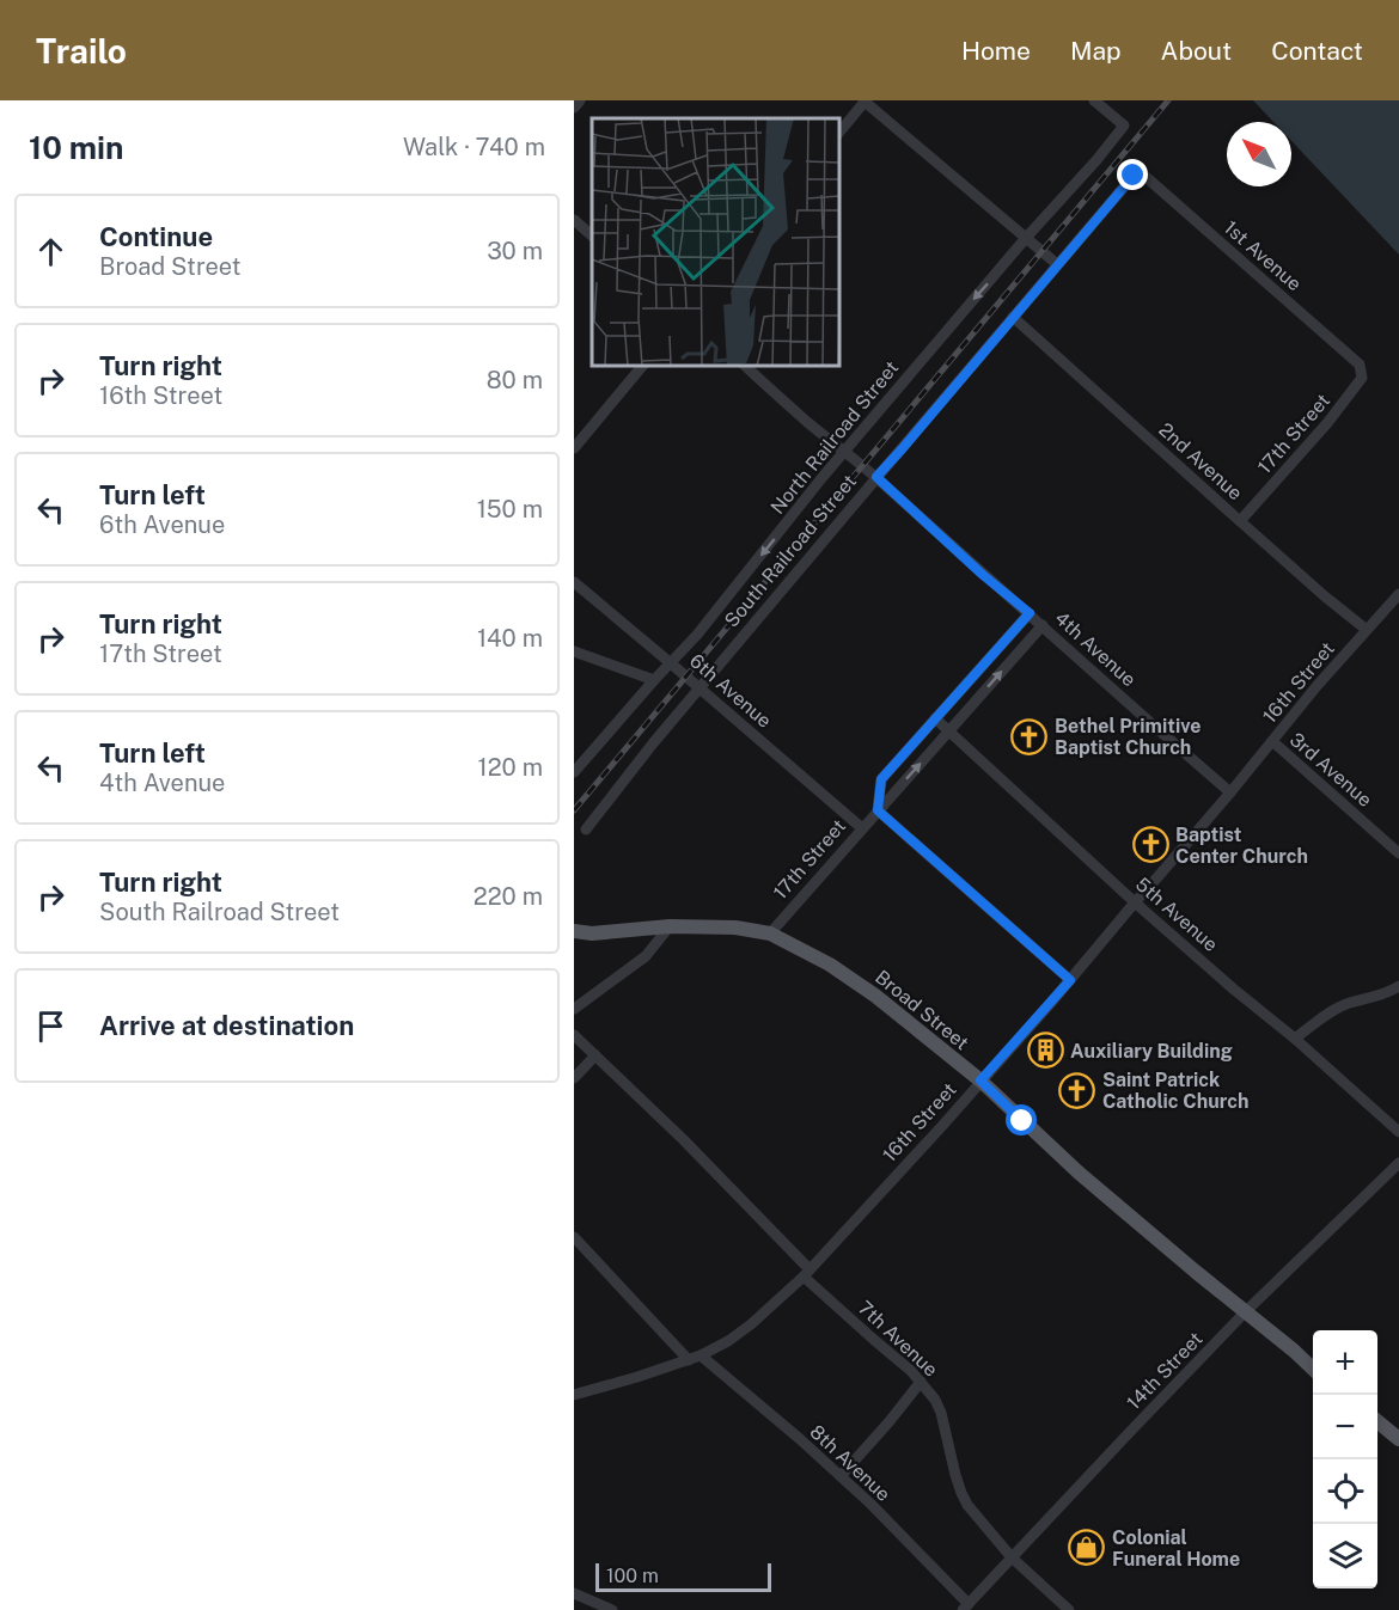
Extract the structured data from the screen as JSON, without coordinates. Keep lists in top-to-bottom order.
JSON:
{
  "streets": {
    "main road": ["Broad Street"],
    "street": [
      "1st Avenue",
      "17th Street",
      "North Railroad Street",
      "2nd Avenue",
      "South Railroad Street",
      "4th Avenue",
      "16th Street",
      "6th Avenue",
      "3rd Avenue",
      "5th Avenue",
      "7th Avenue",
      "14th Street",
      "8th Avenue"
    ]
  },
  "crossings": [
    ["1st Avenue", "17th Street"],
    ["1st Avenue", "South Railroad Street"],
    ["17th Street", "2nd Avenue"],
    ["17th Street", "4th Avenue"],
    ["17th Street", "6th Avenue"],
    ["17th Street", "5th Avenue"],
    ["17th Street", "Broad Street"],
    ["North Railroad Street", "4th Avenue"],
    ["North Railroad Street", "6th Avenue"],
    ["2nd Avenue", "South Railroad Street"],
    ["2nd Avenue", "16th Street"],
    ["South Railroad Street", "4th Avenue"],
    ["South Railroad Street", "6th Avenue"],
    ["4th Avenue", "16th Street"],
    ["16th Street", "3rd Avenue"],
    ["16th Street", "5th Avenue"],
    ["16th Street", "Broad Street"],
    ["16th Street", "7th Avenue"],
    ["16th Street", "8th Avenue"],
    ["Broad Street", "14th Street"],
    ["7th Avenue", "14th Street"],
    ["14th Street", "8th Avenue"]
  ],
  "one_way": ["North Railroad Street"],
  "places": {
    "church": ["Bethel Primitive Baptist Church", "Baptist Center Church", "Saint Patrick Catholic Church"],
    "building": ["Auxiliary Building"],
    "shop": ["Colonial Funeral Home"]
  },
  "scale_bar": "100 m",
  "north": "top left",
  "page": {
    "header": "Trailo",
    "nav": [
      "Home",
      "Map",
      "About",
      "Contact"
    ],
    "heading": ["10 min", "Walk · 740 m"],
    "list": [
      ["Continue", "Broad Street", "30 m"],
      ["Turn right", "16th Street", "80 m"],
      ["Turn left", "6th Avenue", "150 m"],
      ["Turn right", "17th Street", "140 m"],
      ["Turn left", "4th Avenue", "120 m"],
      ["Turn right", "South Railroad Street", "220 m"],
      "Arrive at destination"
    ],
    "map_buttons": ["+", "−"],
    "scale": "100 m"
  }
}
